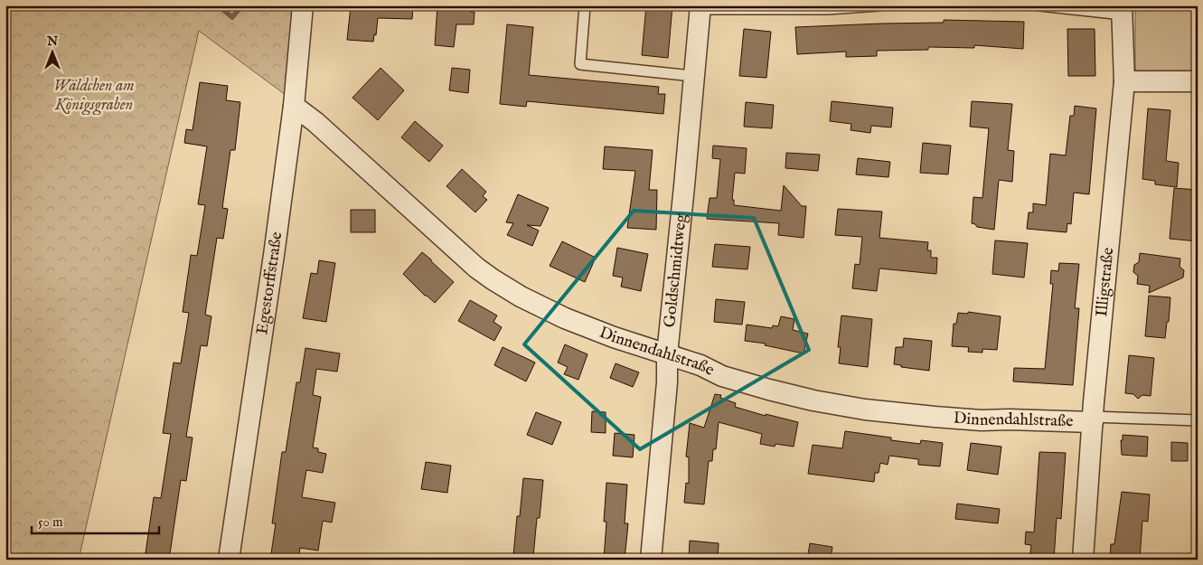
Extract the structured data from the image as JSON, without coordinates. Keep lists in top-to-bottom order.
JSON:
{
  "streets": {
    "street": [
      "Goldschmidtweg",
      "Illigstraße",
      "Egestorffstraße",
      "Dinnendahlstraße"
    ]
  },
  "crossings": [
    ["Goldschmidtweg", "Dinnendahlstraße"],
    ["Illigstraße", "Dinnendahlstraße"],
    ["Egestorffstraße", "Dinnendahlstraße"]
  ],
  "parks": ["Wäldchen am Königsgraben"],
  "scale_bar": "50 m",
  "north": "top"
}
